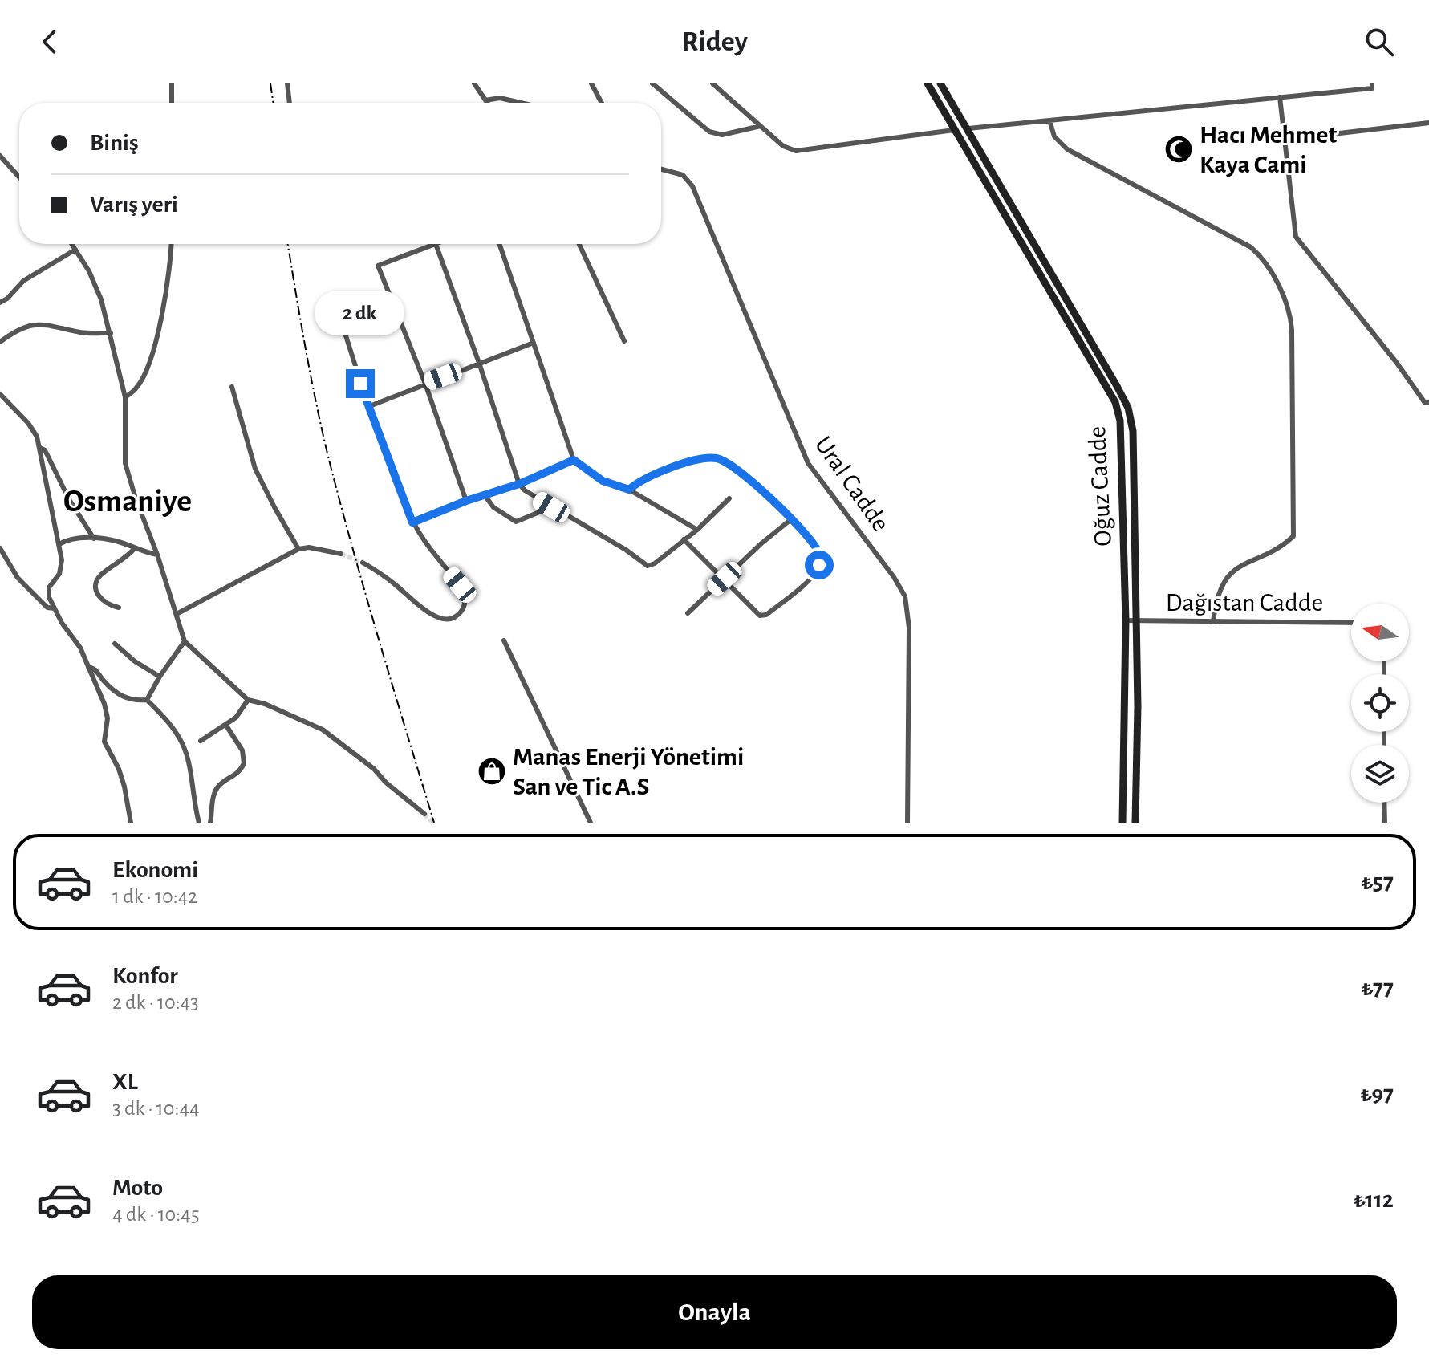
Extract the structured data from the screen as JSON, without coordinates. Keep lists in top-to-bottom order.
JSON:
{
  "streets": {
    "street": ["Ural Cadde", "Oğuz Cadde", "Dağıstan Cadde"]
  },
  "crossings": [
    ["Oğuz Cadde", "Dağıstan Cadde"]
  ],
  "districts": ["Osmaniye"],
  "places": {
    "mosque": ["Hacı Mehmet Kaya Cami"],
    "shop": ["Manas Enerji Yönetimi San ve Tic A.S"]
  },
  "north": "left",
  "page": {
    "header": "Ridey",
    "banner": ["Biniş", "Varış yeri"],
    "bubble": "2 dk",
    "list": [
      {
        "name": "Ekonomi",
        "note": "1 dk · 10:42",
        "value": "₺57"
      },
      {
        "name": "Konfor",
        "note": "2 dk · 10:43",
        "value": "₺77"
      },
      {
        "name": "XL",
        "note": "3 dk · 10:44",
        "value": "₺97"
      },
      {
        "name": "Moto",
        "note": "4 dk · 10:45",
        "value": "₺112"
      }
    ],
    "buttons": "Onayla"
  }
}
